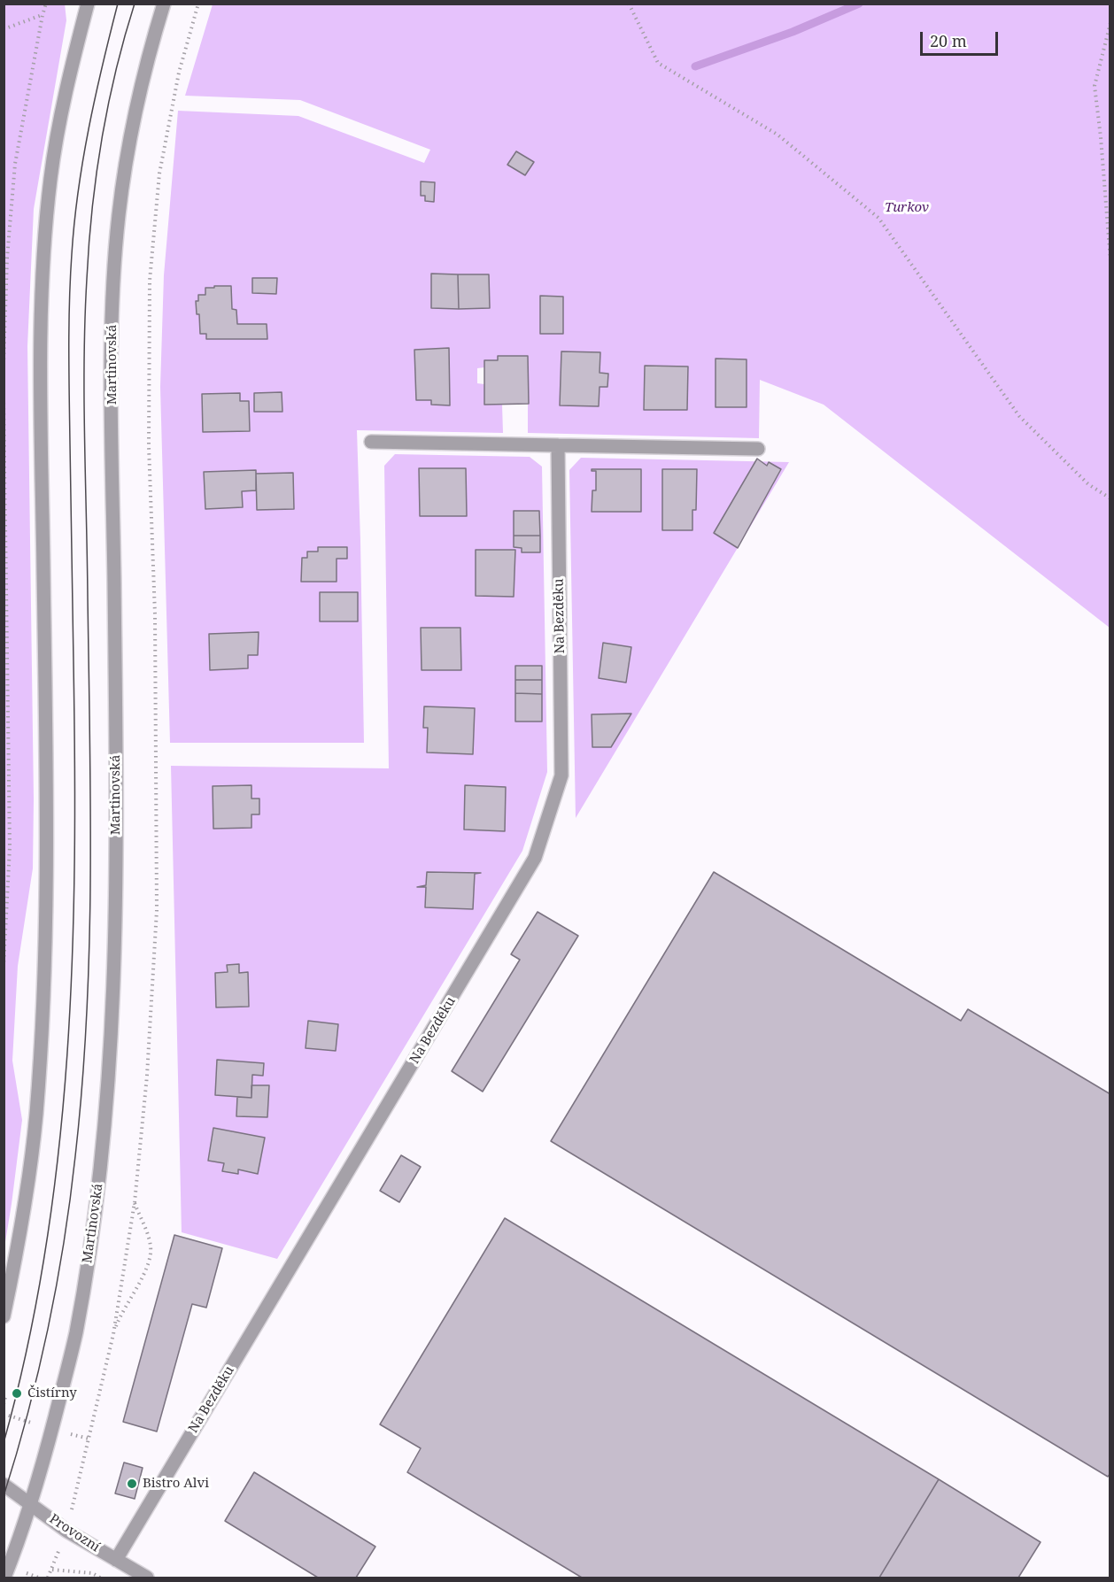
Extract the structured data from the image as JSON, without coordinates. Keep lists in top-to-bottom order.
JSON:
{
  "streets": {
    "street": ["Martinovská", "Na Bezděku", "Provozní"]
  },
  "crossings": [
    ["Martinovská", "Provozní"],
    ["Na Bezděku", "Provozní"]
  ],
  "parks": ["Turkov"],
  "places": ["Čistírny", "Bistro Alvi"],
  "scale_bar": "20 m"
}
